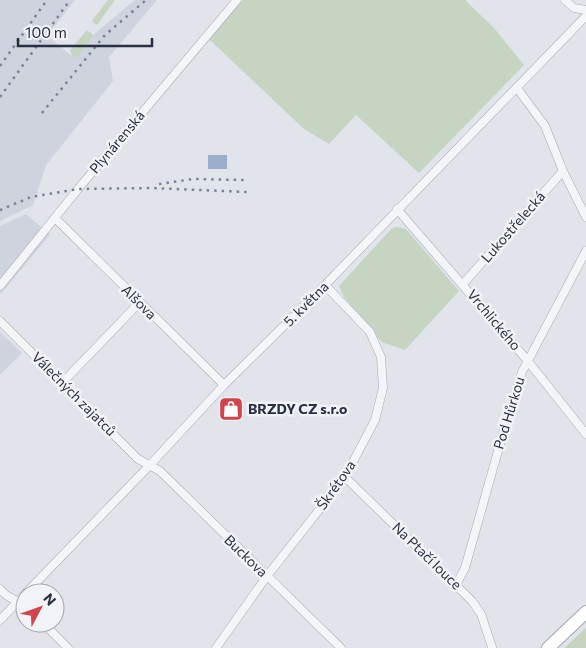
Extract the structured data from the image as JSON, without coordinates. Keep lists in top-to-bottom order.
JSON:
{
  "streets": {
    "street": [
      "Plynárenská",
      "Lukostřelecká",
      "Alšova",
      "5. května",
      "Vrchlického",
      "Válečných zajatců",
      "Pod Hůrkou",
      "Škrétova",
      "Buckova",
      "Na Ptačí louce"
    ]
  },
  "crossings": [
    ["Plynárenská", "Alšova"],
    ["Lukostřelecká", "Vrchlického"],
    ["Alšova", "5. května"],
    ["5. května", "Vrchlického"],
    ["5. května", "Válečných zajatců"],
    ["5. května", "Škrétova"],
    ["5. května", "Buckova"],
    ["Vrchlického", "Pod Hůrkou"],
    ["Válečných zajatců", "Buckova"],
    ["Pod Hůrkou", "Na Ptačí louce"],
    ["Škrétova", "Buckova"],
    ["Škrétova", "Na Ptačí louce"]
  ],
  "places": {
    "shop": ["BRZDY CZ s.r.o"]
  },
  "scale_bar": "100 m",
  "north": "top right"
}
